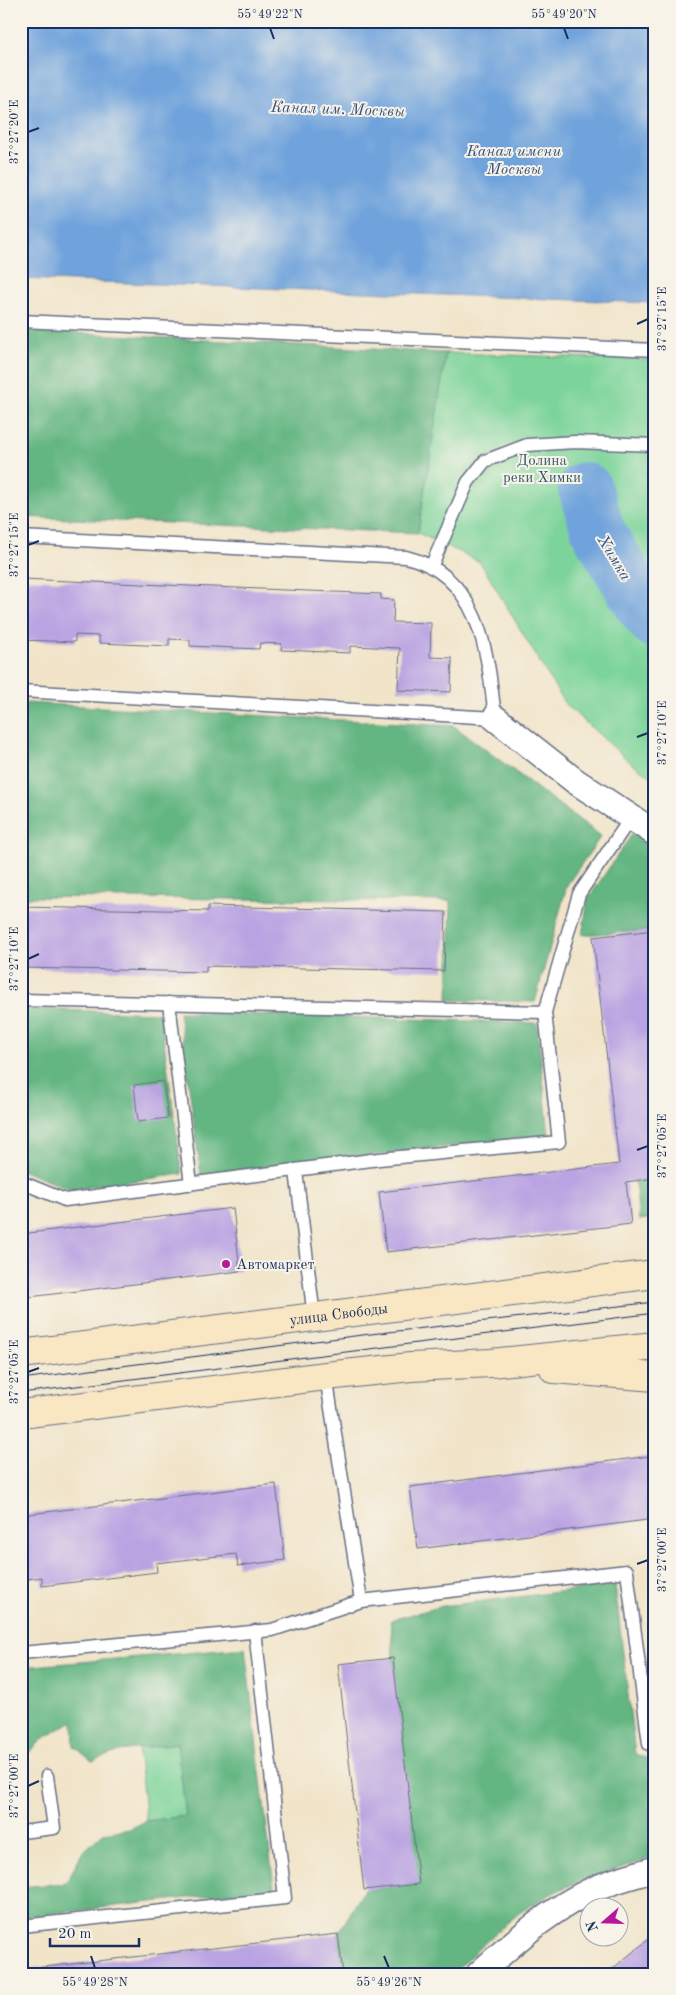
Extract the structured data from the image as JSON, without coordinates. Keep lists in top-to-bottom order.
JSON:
{
  "streets": {
    "main road": ["улица Свободы"]
  },
  "water": ["Канал им. Москвы", "Канал имени Москвы", "Химка"],
  "parks": ["Долина реки Химки"],
  "places": ["Автомаркет"],
  "scale_bar": "20 m",
  "north": "left",
  "coordinates": [
    "55°49'22\"N",
    "55°49'20\"N",
    "37°27'20\"E",
    "37°27'15\"E",
    "37°27'10\"E",
    "37°27'05\"E",
    "37°27'00\"E",
    "55°49'28\"N",
    "55°49'26\"N"
  ]
}
